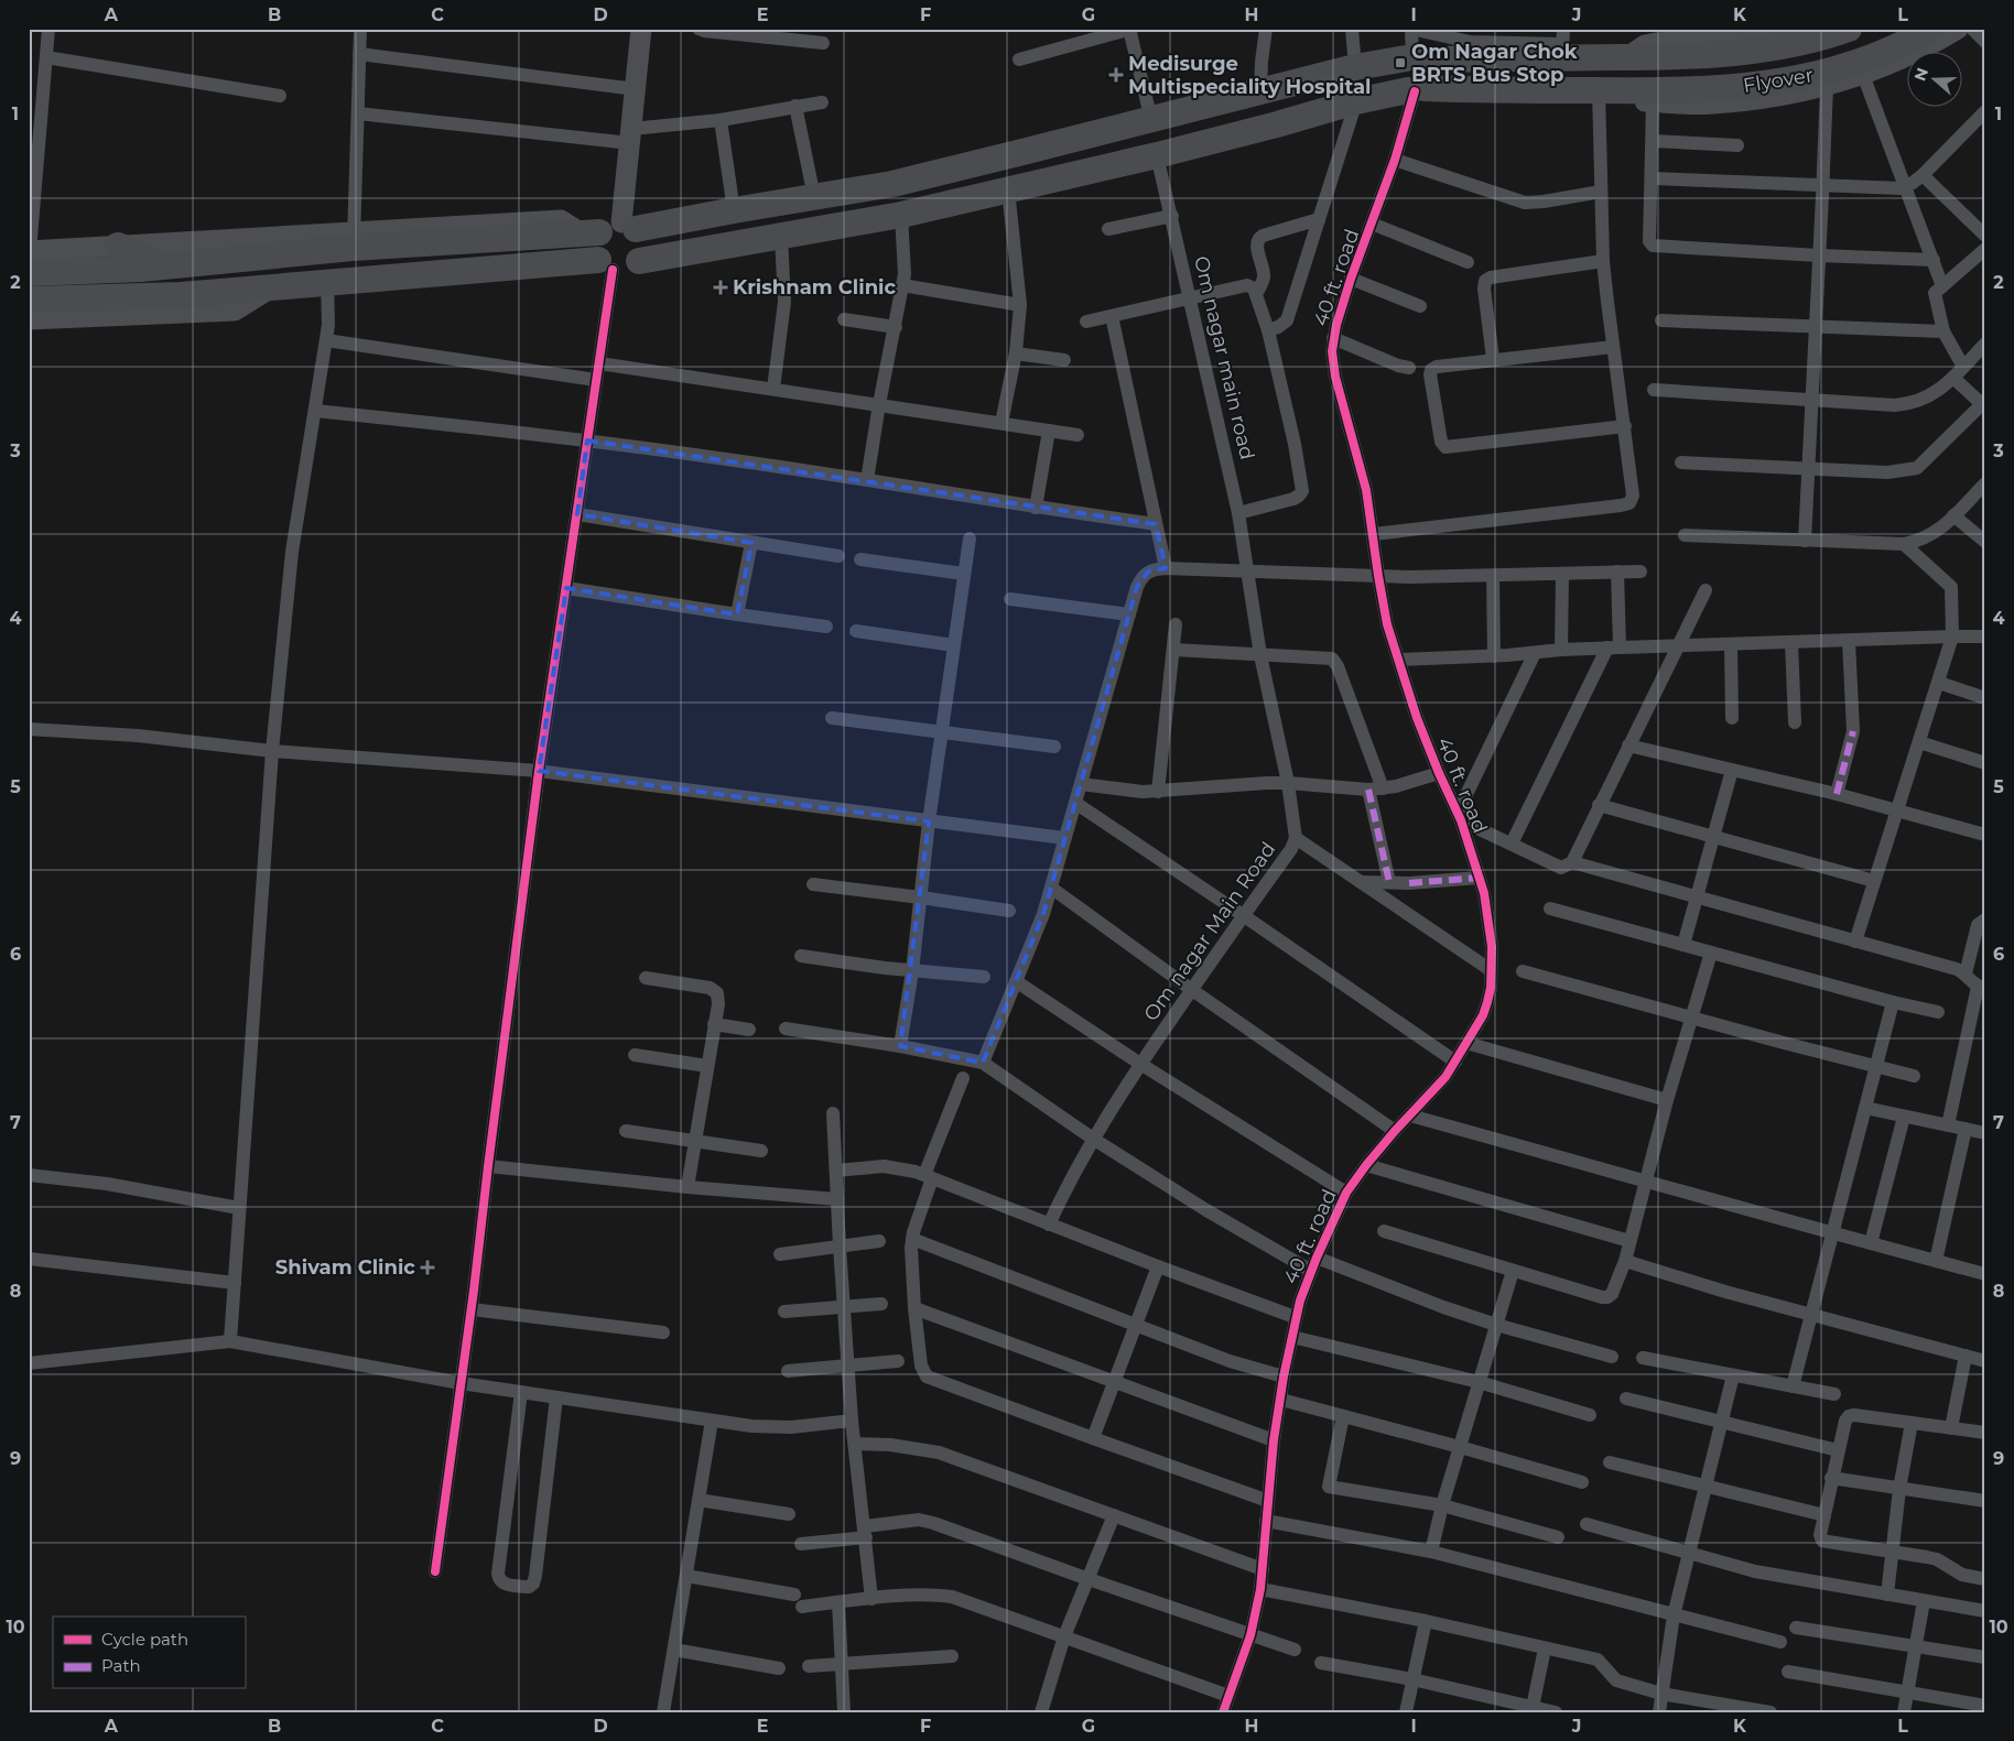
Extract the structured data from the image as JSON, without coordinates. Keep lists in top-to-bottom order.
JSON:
{
  "streets": {
    "highway": ["Flyover"],
    "street": ["40 ft. road", "Om nagar main road", "Om nagar Main Road"]
  },
  "crossings": [
    ["Flyover", "40 ft. road"],
    ["Flyover", "Om nagar main road"],
    ["Om nagar main road", "Om nagar Main Road"]
  ],
  "places": {
    "transit": ["Om Nagar Chok BRTS Bus Stop"],
    "health": ["Medisurge Multispeciality Hospital", "Krishnam Clinic", "Shivam Clinic"]
  },
  "legend": ["Cycle path", "Path"],
  "north": "left",
  "grid": {
    "columns": [
      "A",
      "B",
      "C",
      "D",
      "E",
      "F",
      "G",
      "H",
      "I",
      "J",
      "K",
      "L"
    ],
    "rows": [
      "1",
      "2",
      "3",
      "4",
      "5",
      "6",
      "7",
      "8",
      "9",
      "10"
    ]
  }
}
